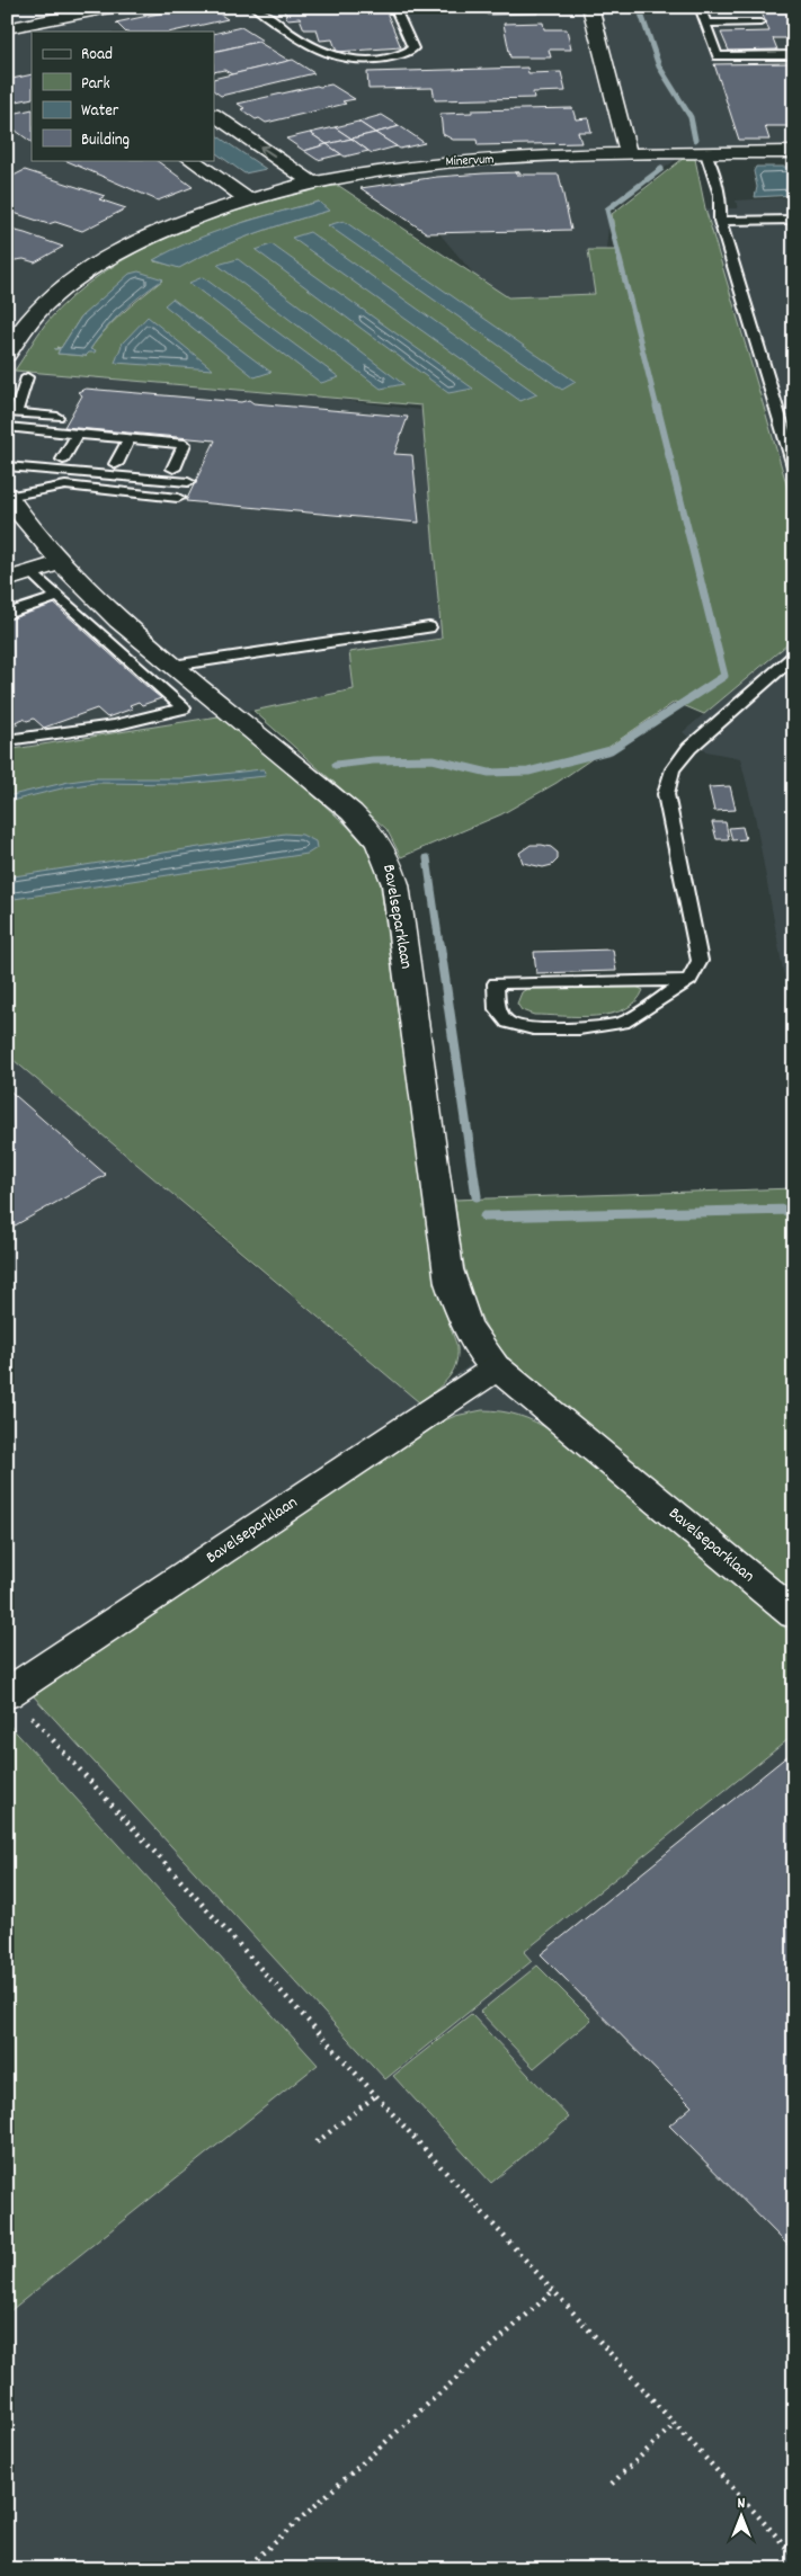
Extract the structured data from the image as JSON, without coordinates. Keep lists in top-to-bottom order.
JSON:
{
  "streets": {
    "street": ["Minervum", "Bavelseparklaan"]
  },
  "legend": [
    "Road",
    "Park",
    "Water",
    "Building"
  ],
  "north": "top"
}
